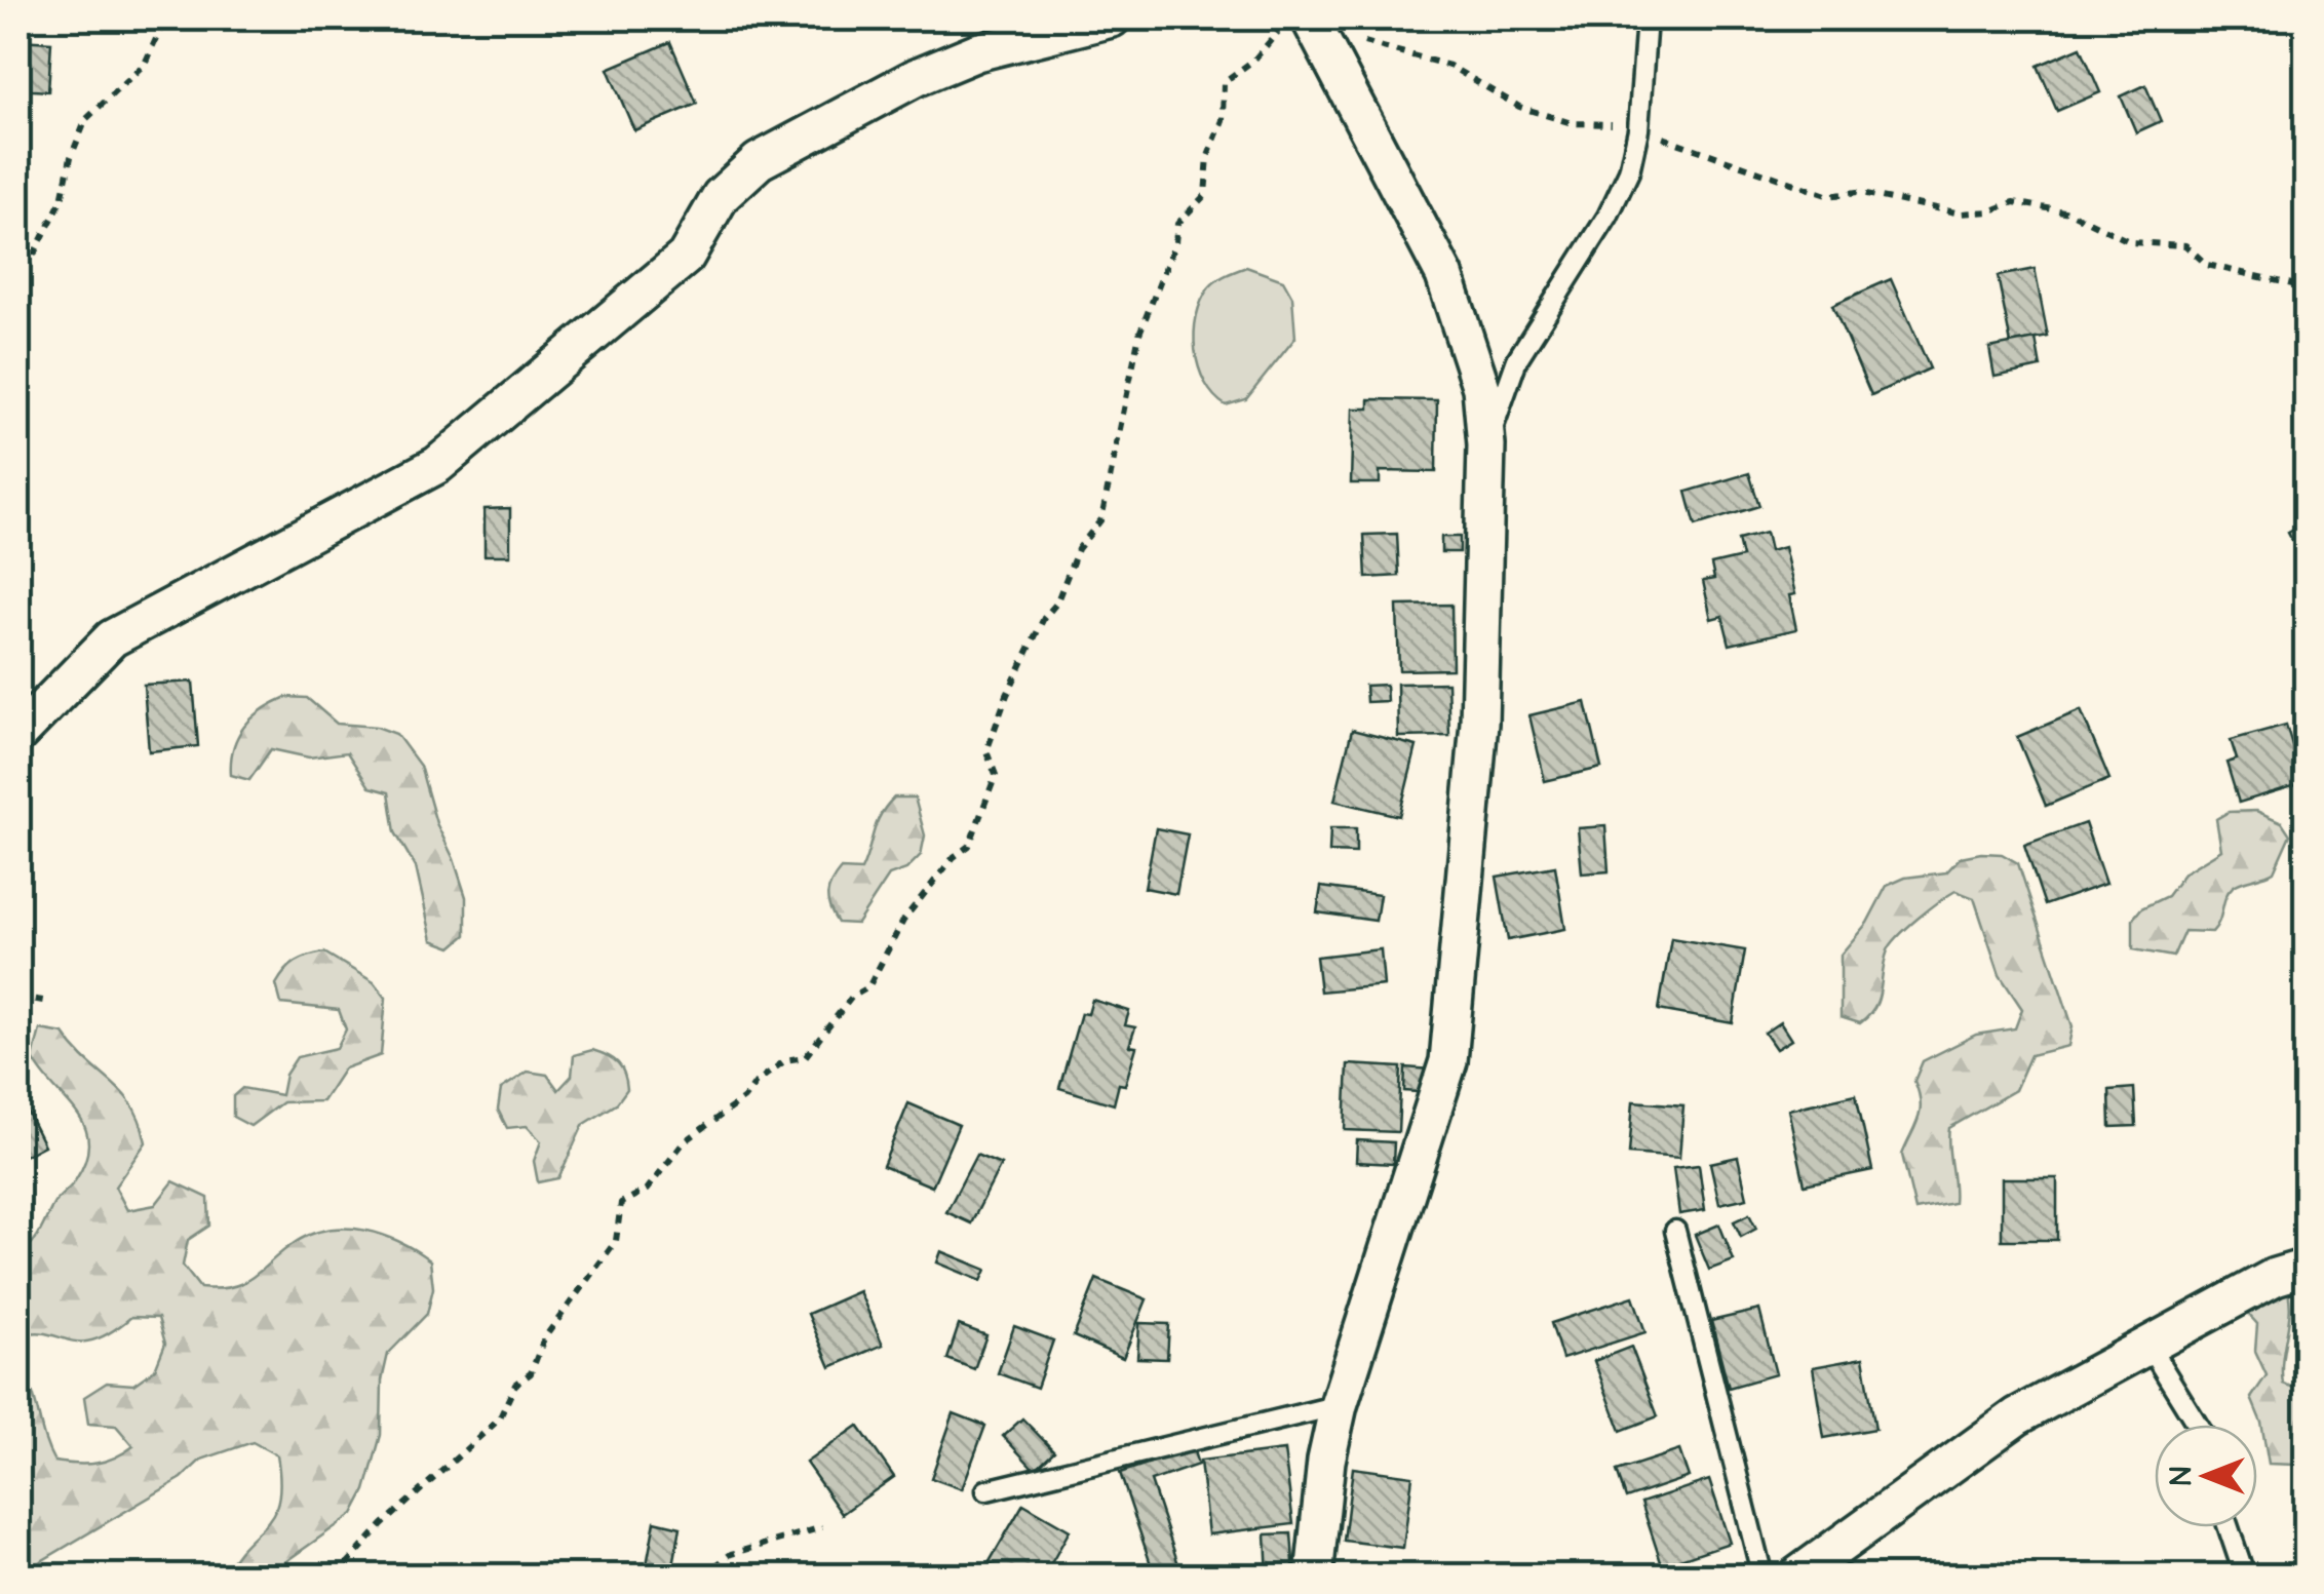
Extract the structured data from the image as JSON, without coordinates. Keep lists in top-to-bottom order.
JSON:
{
  "north": "left"
}
